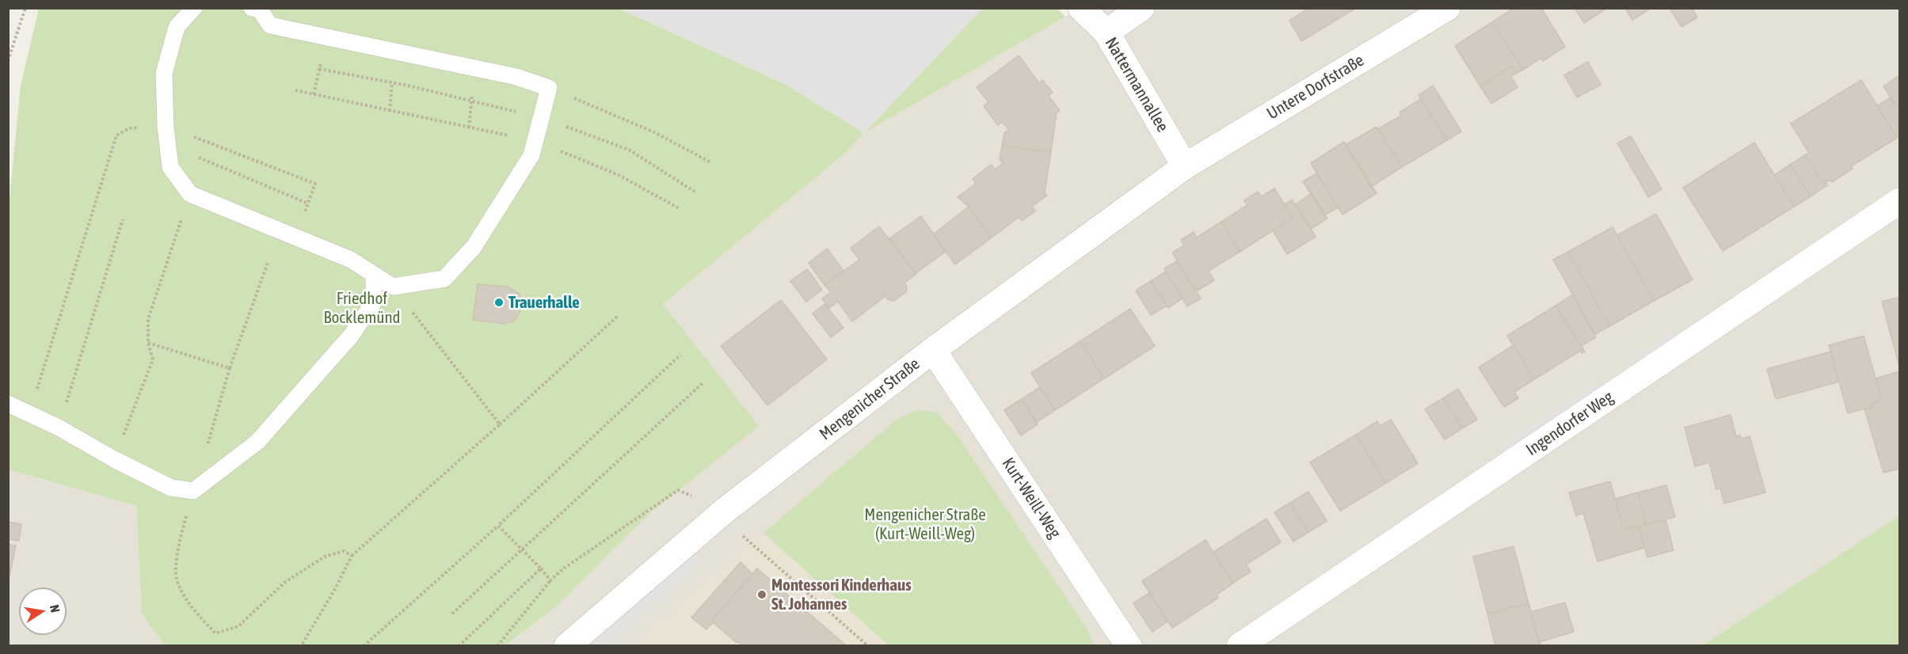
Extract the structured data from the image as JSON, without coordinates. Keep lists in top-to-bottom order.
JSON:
{
  "streets": {
    "street": [
      "Nattermannallee",
      "Untere Dorfstraße",
      "Mengenicher Straße",
      "Ingendorfer Weg",
      "Kurt-Weill-Weg"
    ]
  },
  "crossings": [
    ["Nattermannallee", "Untere Dorfstraße"],
    ["Nattermannallee", "Mengenicher Straße"],
    ["Untere Dorfstraße", "Mengenicher Straße"],
    ["Mengenicher Straße", "Kurt-Weill-Weg"]
  ],
  "parks": ["Friedhof Bocklemünd", "Mengenicher Straße (Kurt-Weill-Weg)"],
  "places": ["Trauerhalle", "Montessori Kinderhaus St. Johannes"],
  "north": "right"
}
